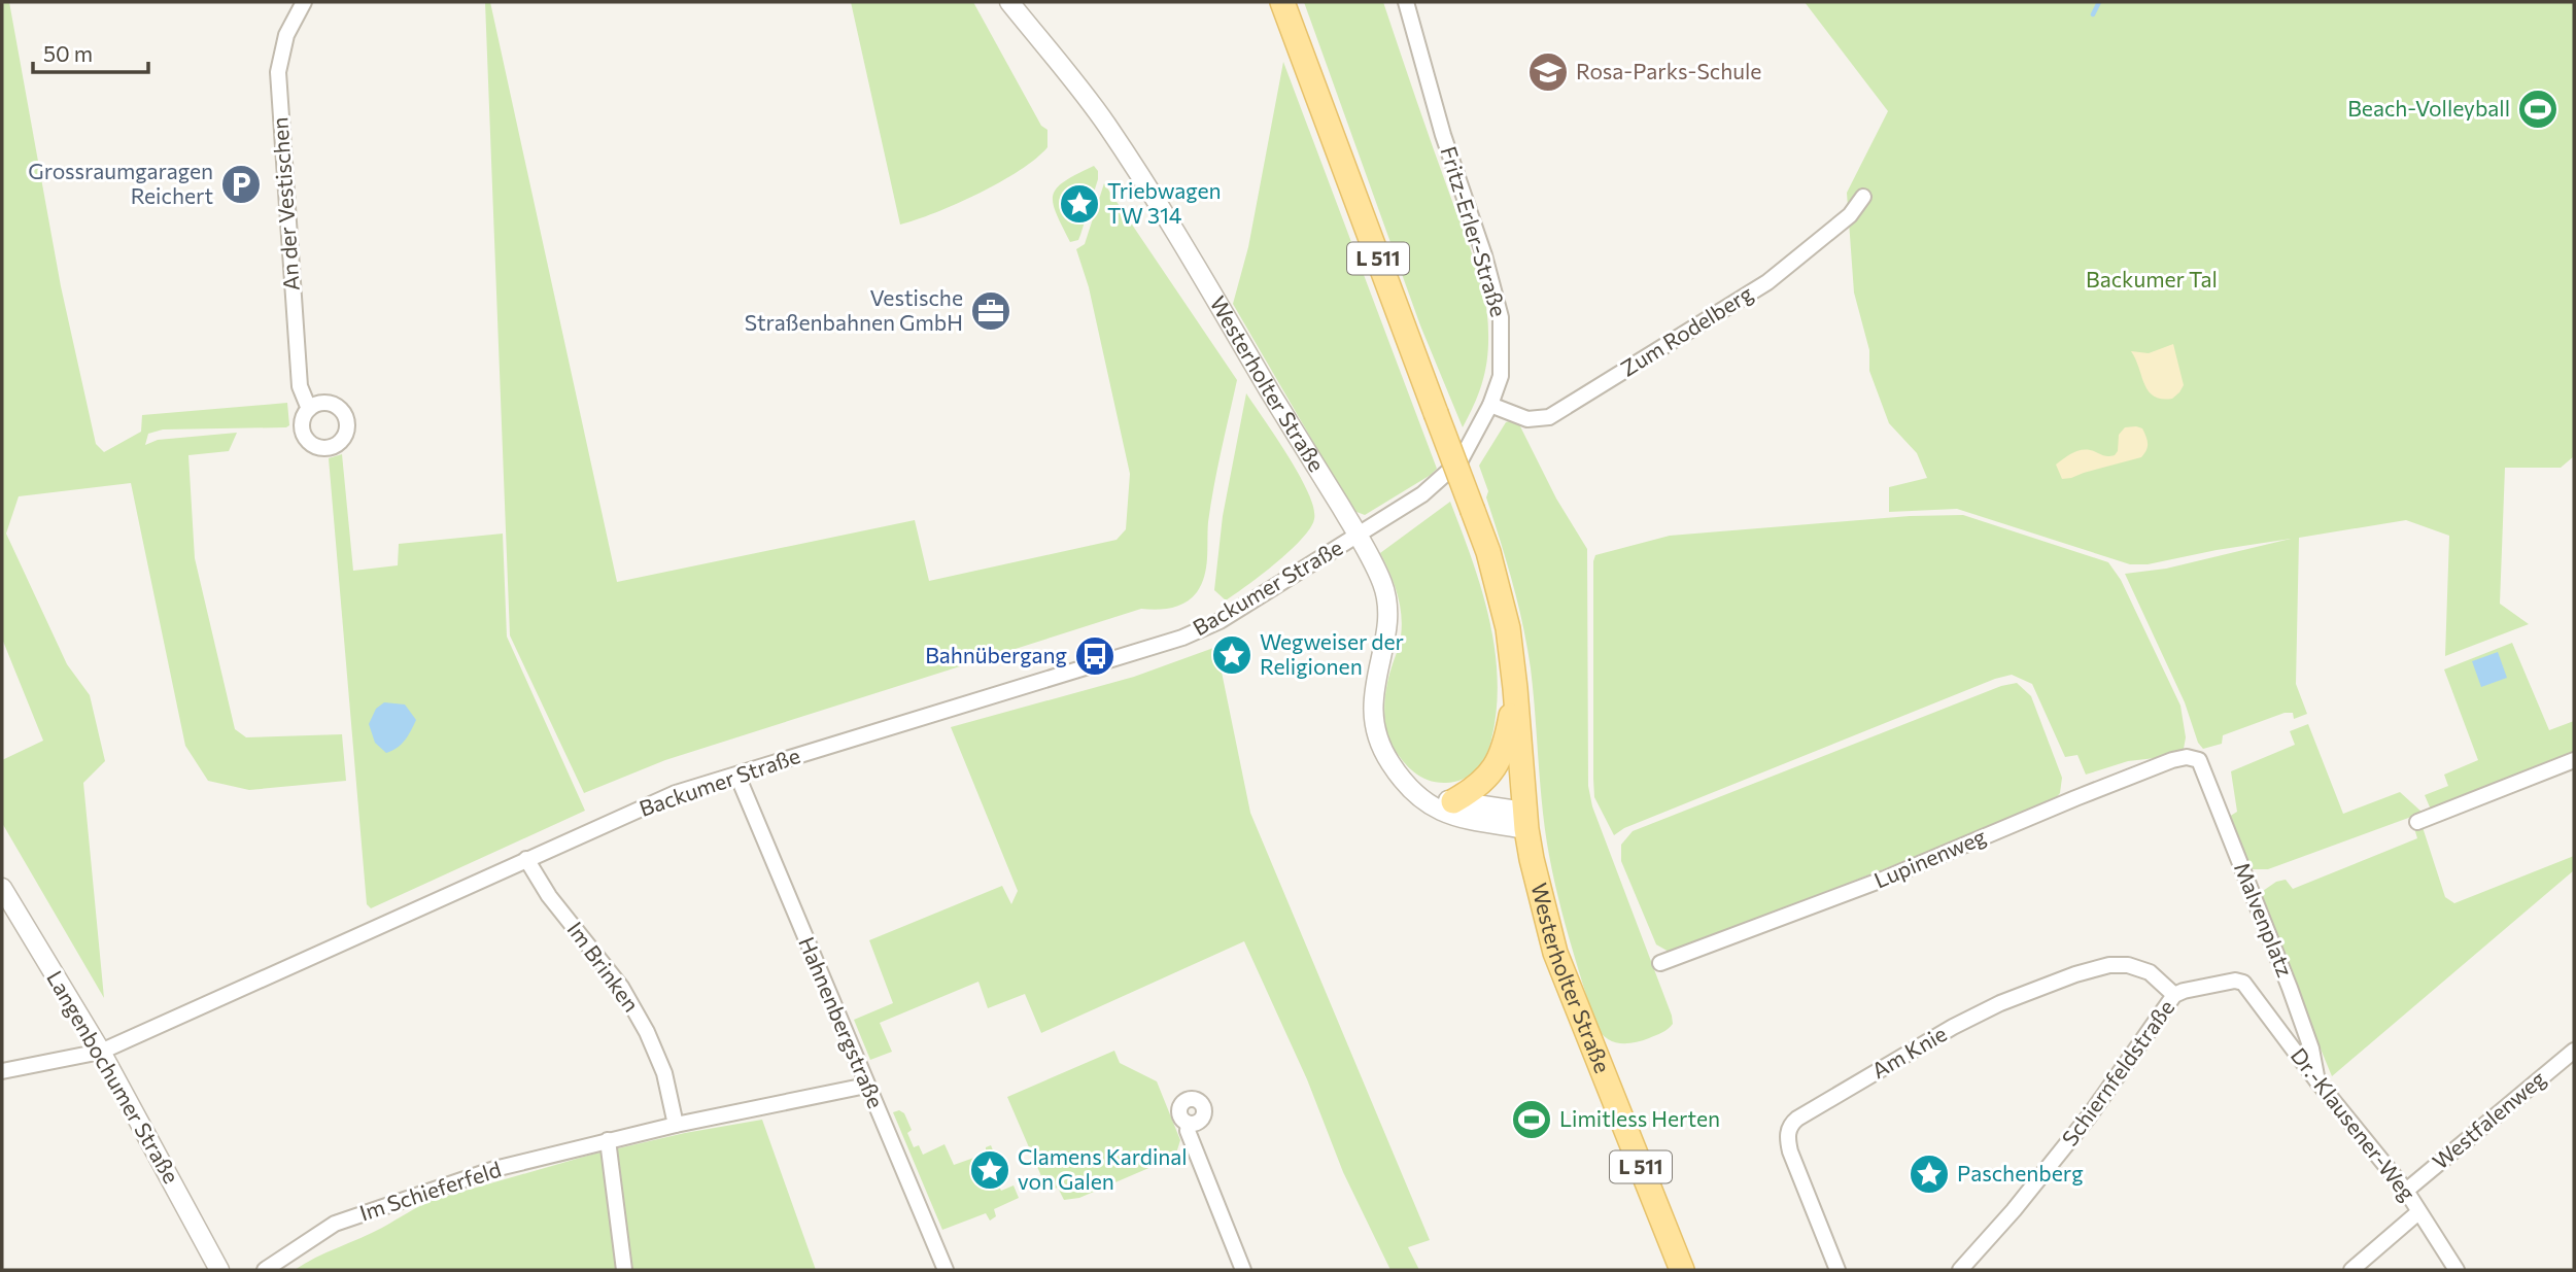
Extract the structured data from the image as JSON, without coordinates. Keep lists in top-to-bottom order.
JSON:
{
  "streets": {
    "main road": ["L 511", "Westerholter Straße"],
    "street": [
      "An der Vestischen",
      "Fritz-Erler-Straße",
      "Zum Rodelberg",
      "Backumer Straße",
      "Lupinenweg",
      "Malvenplatz",
      "Im Brinken",
      "Hahnenbergstraße",
      "Am Knie",
      "Schiernfeldstraße",
      "Langenbochumer Straße",
      "Westfalenweg",
      "Dr.-Klausener-Weg",
      "Im Schieferfeld"
    ]
  },
  "crossings": [
    ["Fritz-Erler-Straße", "Zum Rodelberg"],
    ["Fritz-Erler-Straße", "Westerholter Straße"],
    ["Fritz-Erler-Straße", "Backumer Straße"],
    ["L 511", "Westerholter Straße"],
    ["Westerholter Straße", "Backumer Straße"],
    ["Backumer Straße", "Im Brinken"],
    ["Backumer Straße", "Hahnenbergstraße"],
    ["Backumer Straße", "Langenbochumer Straße"],
    ["Lupinenweg", "Malvenplatz"],
    ["Malvenplatz", "Dr.-Klausener-Weg"],
    ["Im Brinken", "Im Schieferfeld"],
    ["Hahnenbergstraße", "Im Schieferfeld"],
    ["Am Knie", "Schiernfeldstraße"],
    ["Schiernfeldstraße", "Dr.-Klausener-Weg"],
    ["Westfalenweg", "Dr.-Klausener-Weg"]
  ],
  "parks": ["Backumer Tal"],
  "places": {
    "school or university": ["Rosa-Parks-Schule"],
    "sports": ["Beach-Volleyball", "Limitless Herten"],
    "parking": ["Grossraumgaragen Reichert"],
    "place": [
      "Triebwagen TW 314",
      "Wegweiser der Religionen",
      "Clamens Kardinal von Galen",
      "Paschenberg"
    ],
    "office": ["Vestische Straßenbahnen GmbH"],
    "bus stop": ["Bahnübergang"]
  },
  "scale_bar": "50 m"
}
